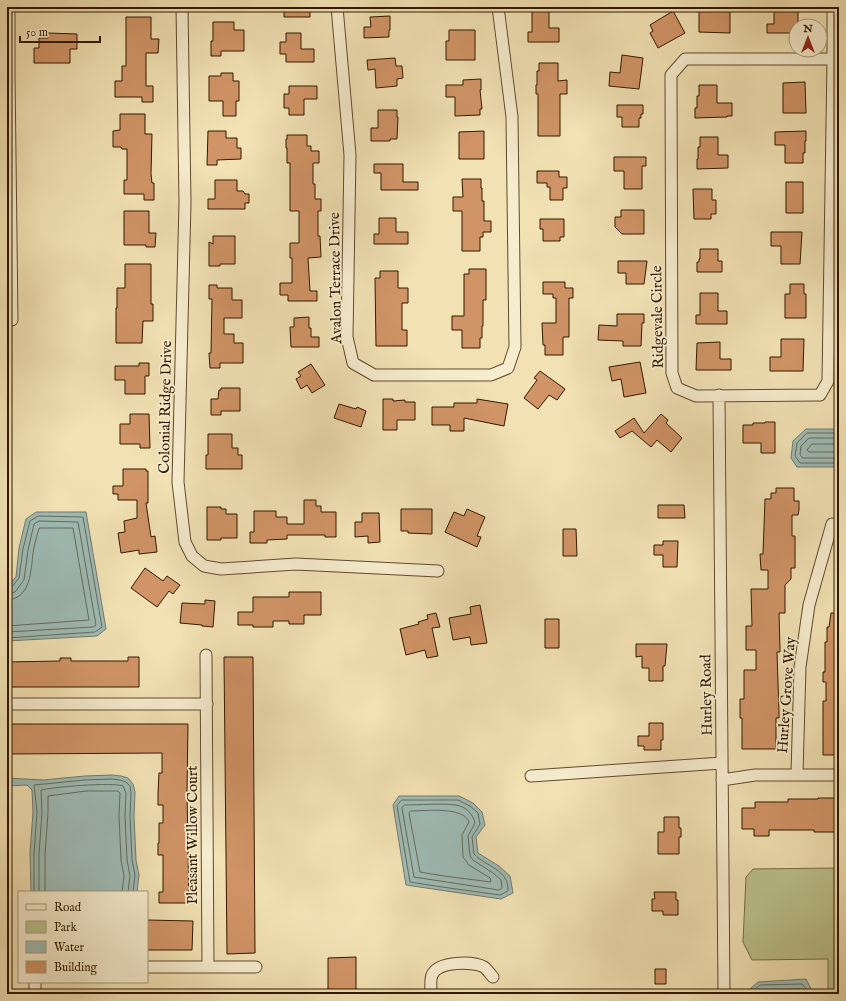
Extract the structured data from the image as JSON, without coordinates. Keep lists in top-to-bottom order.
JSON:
{
  "streets": {
    "street": [
      "Avalon Terrace Drive",
      "Ridgevale Circle",
      "Colonial Ridge Drive",
      "Hurley Road",
      "Hurley Grove Way",
      "Pleasant Willow Court"
    ]
  },
  "crossings": [
    ["Ridgevale Circle", "Hurley Road"]
  ],
  "legend": [
    "Road",
    "Park",
    "Water",
    "Building"
  ],
  "scale_bar": "50 m",
  "north": "top"
}
